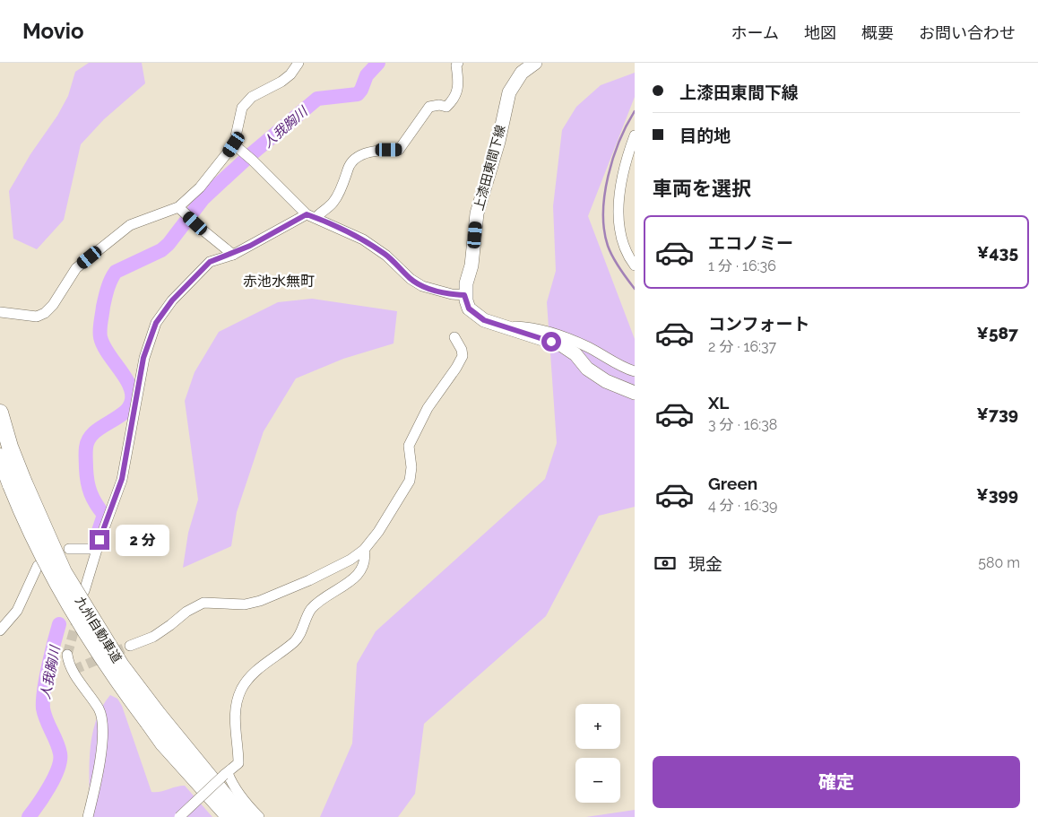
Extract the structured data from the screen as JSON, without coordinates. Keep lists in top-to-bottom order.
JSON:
{
  "streets": {
    "highway": ["九州自動車道"],
    "main road": ["上漆田東間下線"]
  },
  "districts": ["赤池水無町"],
  "water": ["人我胸川"],
  "page": {
    "header": "Movio",
    "nav": [
      "ホーム",
      "地図",
      "概要",
      "お問い合わせ"
    ],
    "banner": ["上漆田東間下線", "目的地"],
    "heading": "車両を選択",
    "list": [
      {
        "name": "エコノミー",
        "note": "1 分 · 16:36",
        "value": "¥435"
      },
      {
        "name": "コンフォート",
        "note": "2 分 · 16:37",
        "value": "¥587"
      },
      {
        "name": "XL",
        "note": "3 分 · 16:38",
        "value": "¥739"
      },
      {
        "name": "Green",
        "note": "4 分 · 16:39",
        "value": "¥399"
      }
    ],
    "bubble": "2 分",
    "pay": ["現金", "580 m"],
    "map_buttons": ["+", "−"],
    "buttons": "確定"
  }
}
